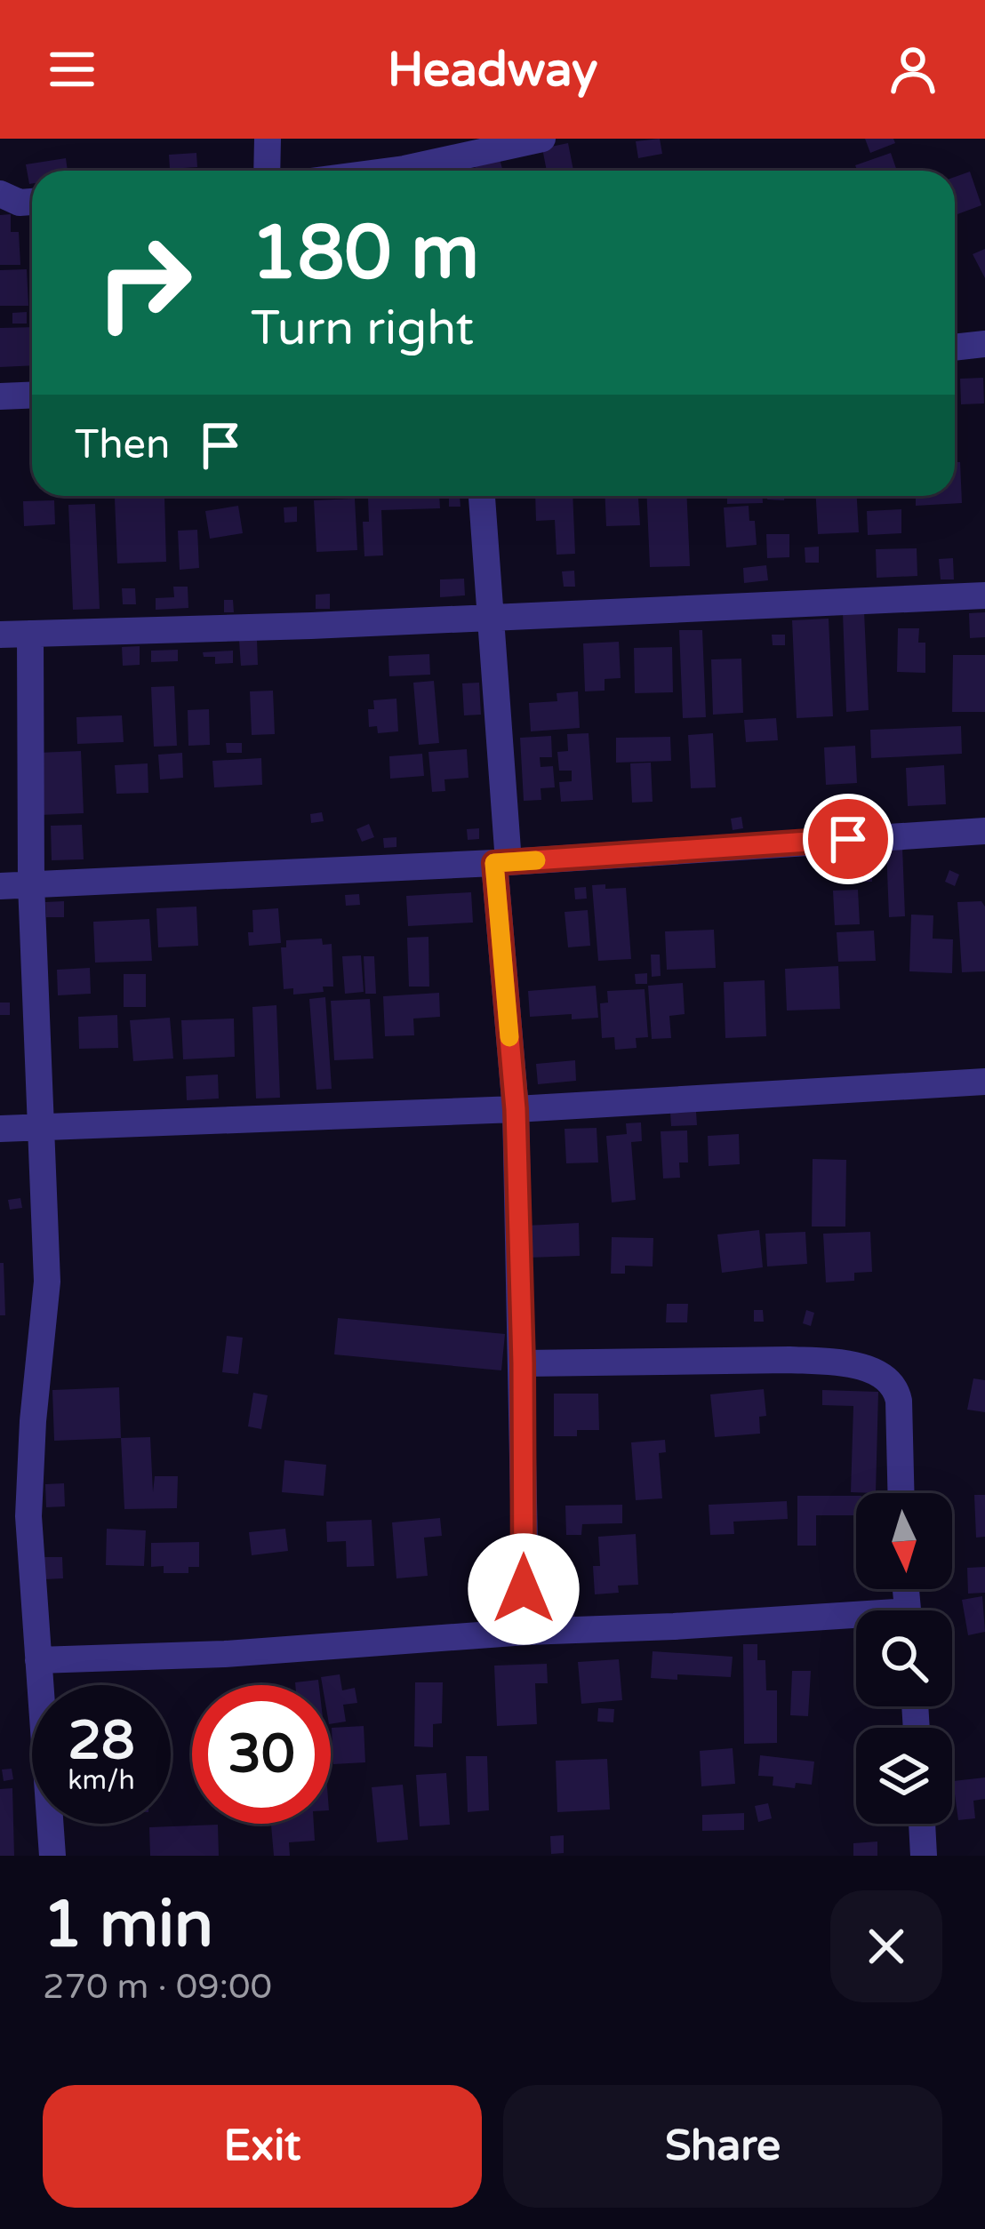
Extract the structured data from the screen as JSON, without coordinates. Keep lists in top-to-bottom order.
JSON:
{
  "north": "bottom",
  "page": {
    "header": "Headway",
    "turn": ["180 m", "Turn right"],
    "then": "Then",
    "speed": "28 km/h",
    "limit": "30",
    "heading": ["1 min", "270 m · 09:00"],
    "buttons": ["Exit", "Share"]
  }
}
